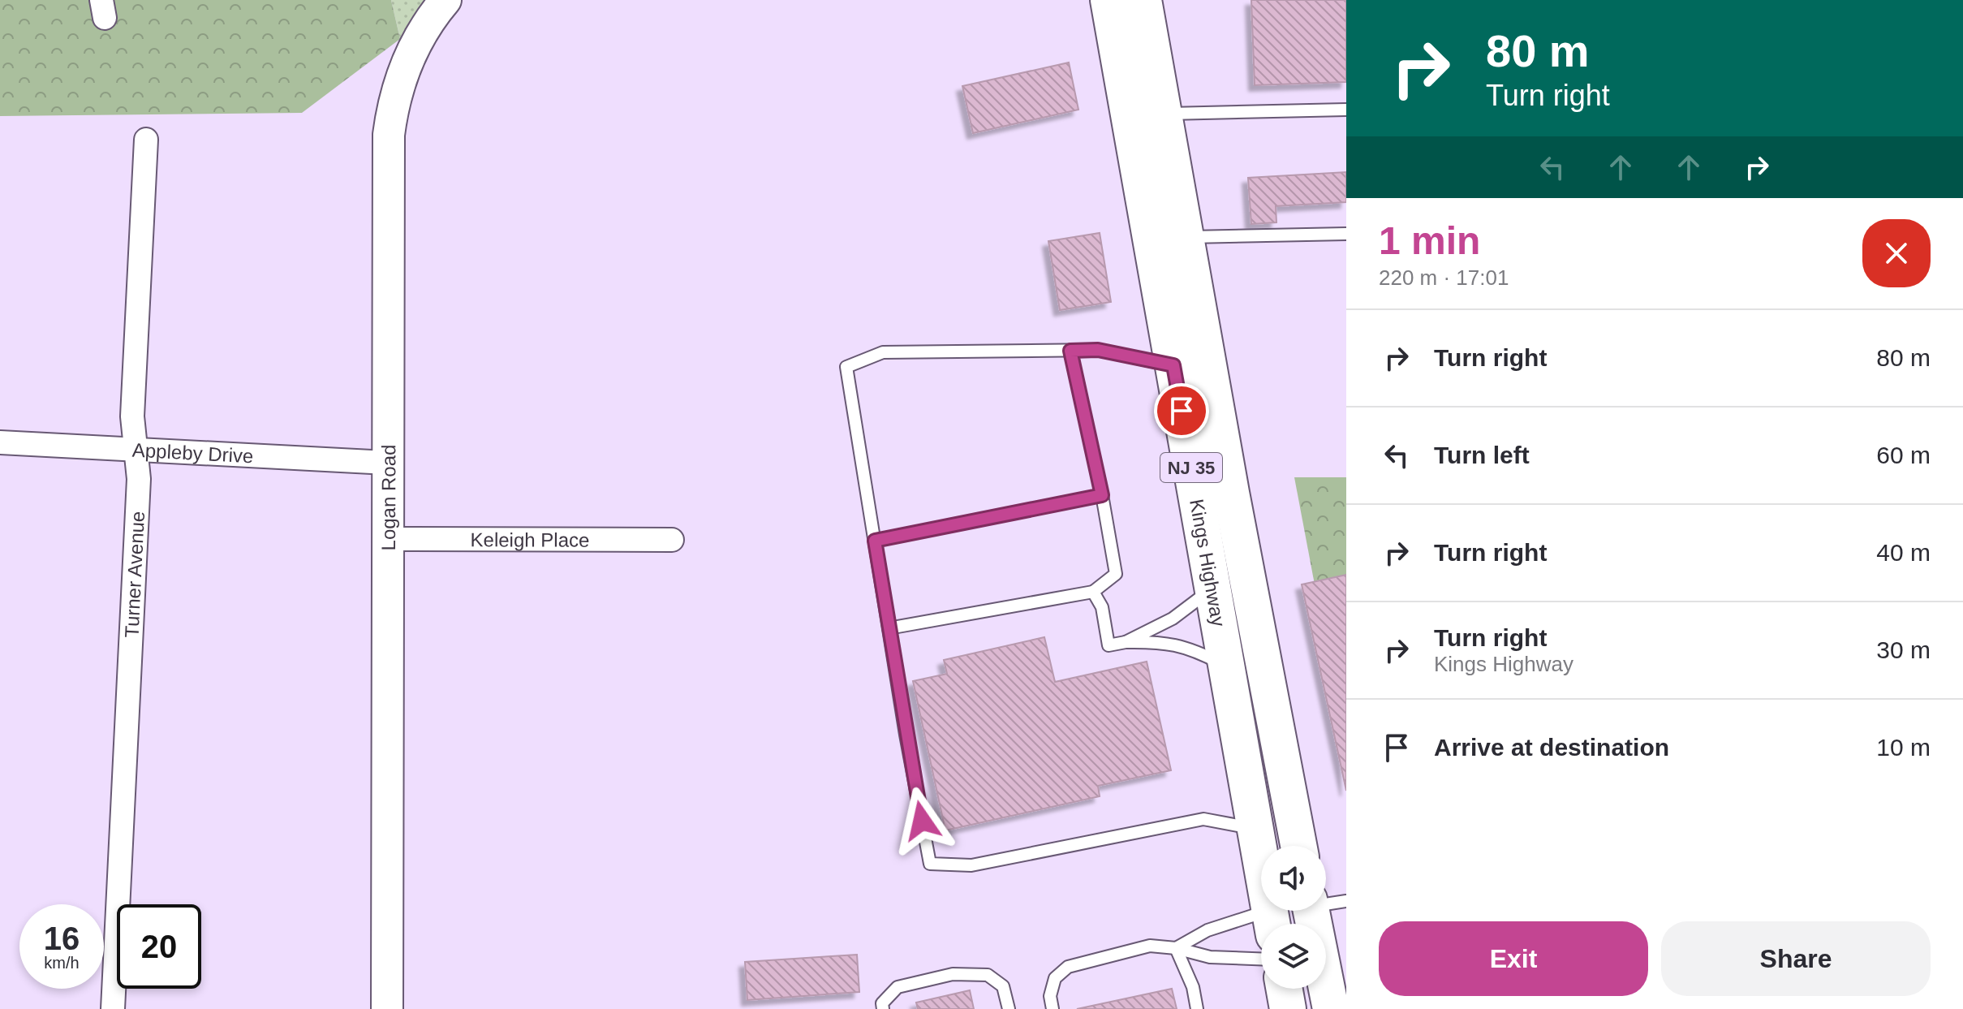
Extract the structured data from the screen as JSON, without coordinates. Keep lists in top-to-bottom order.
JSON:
{
  "streets": {
    "main road": ["NJ 35", "Kings Highway"],
    "street": [
      "Appleby Drive",
      "Logan Road",
      "Keleigh Place",
      "Turner Avenue"
    ]
  },
  "crossings": [
    ["Appleby Drive", "Logan Road"],
    ["Appleby Drive", "Turner Avenue"],
    ["Logan Road", "Keleigh Place"]
  ],
  "page": {
    "turn": ["80 m", "Turn right"],
    "heading": ["1 min", "220 m · 17:01"],
    "list": [
      {
        "name": "Turn right",
        "value": "80 m"
      },
      {
        "name": "Turn left",
        "value": "60 m"
      },
      {
        "name": "Turn right",
        "value": "40 m"
      },
      {
        "name": "Turn right",
        "note": "Kings Highway",
        "value": "30 m"
      },
      {
        "name": "Arrive at destination",
        "value": "10 m"
      }
    ],
    "speed": "16 km/h",
    "limit": "20",
    "buttons": ["Exit", "Share"]
  }
}
